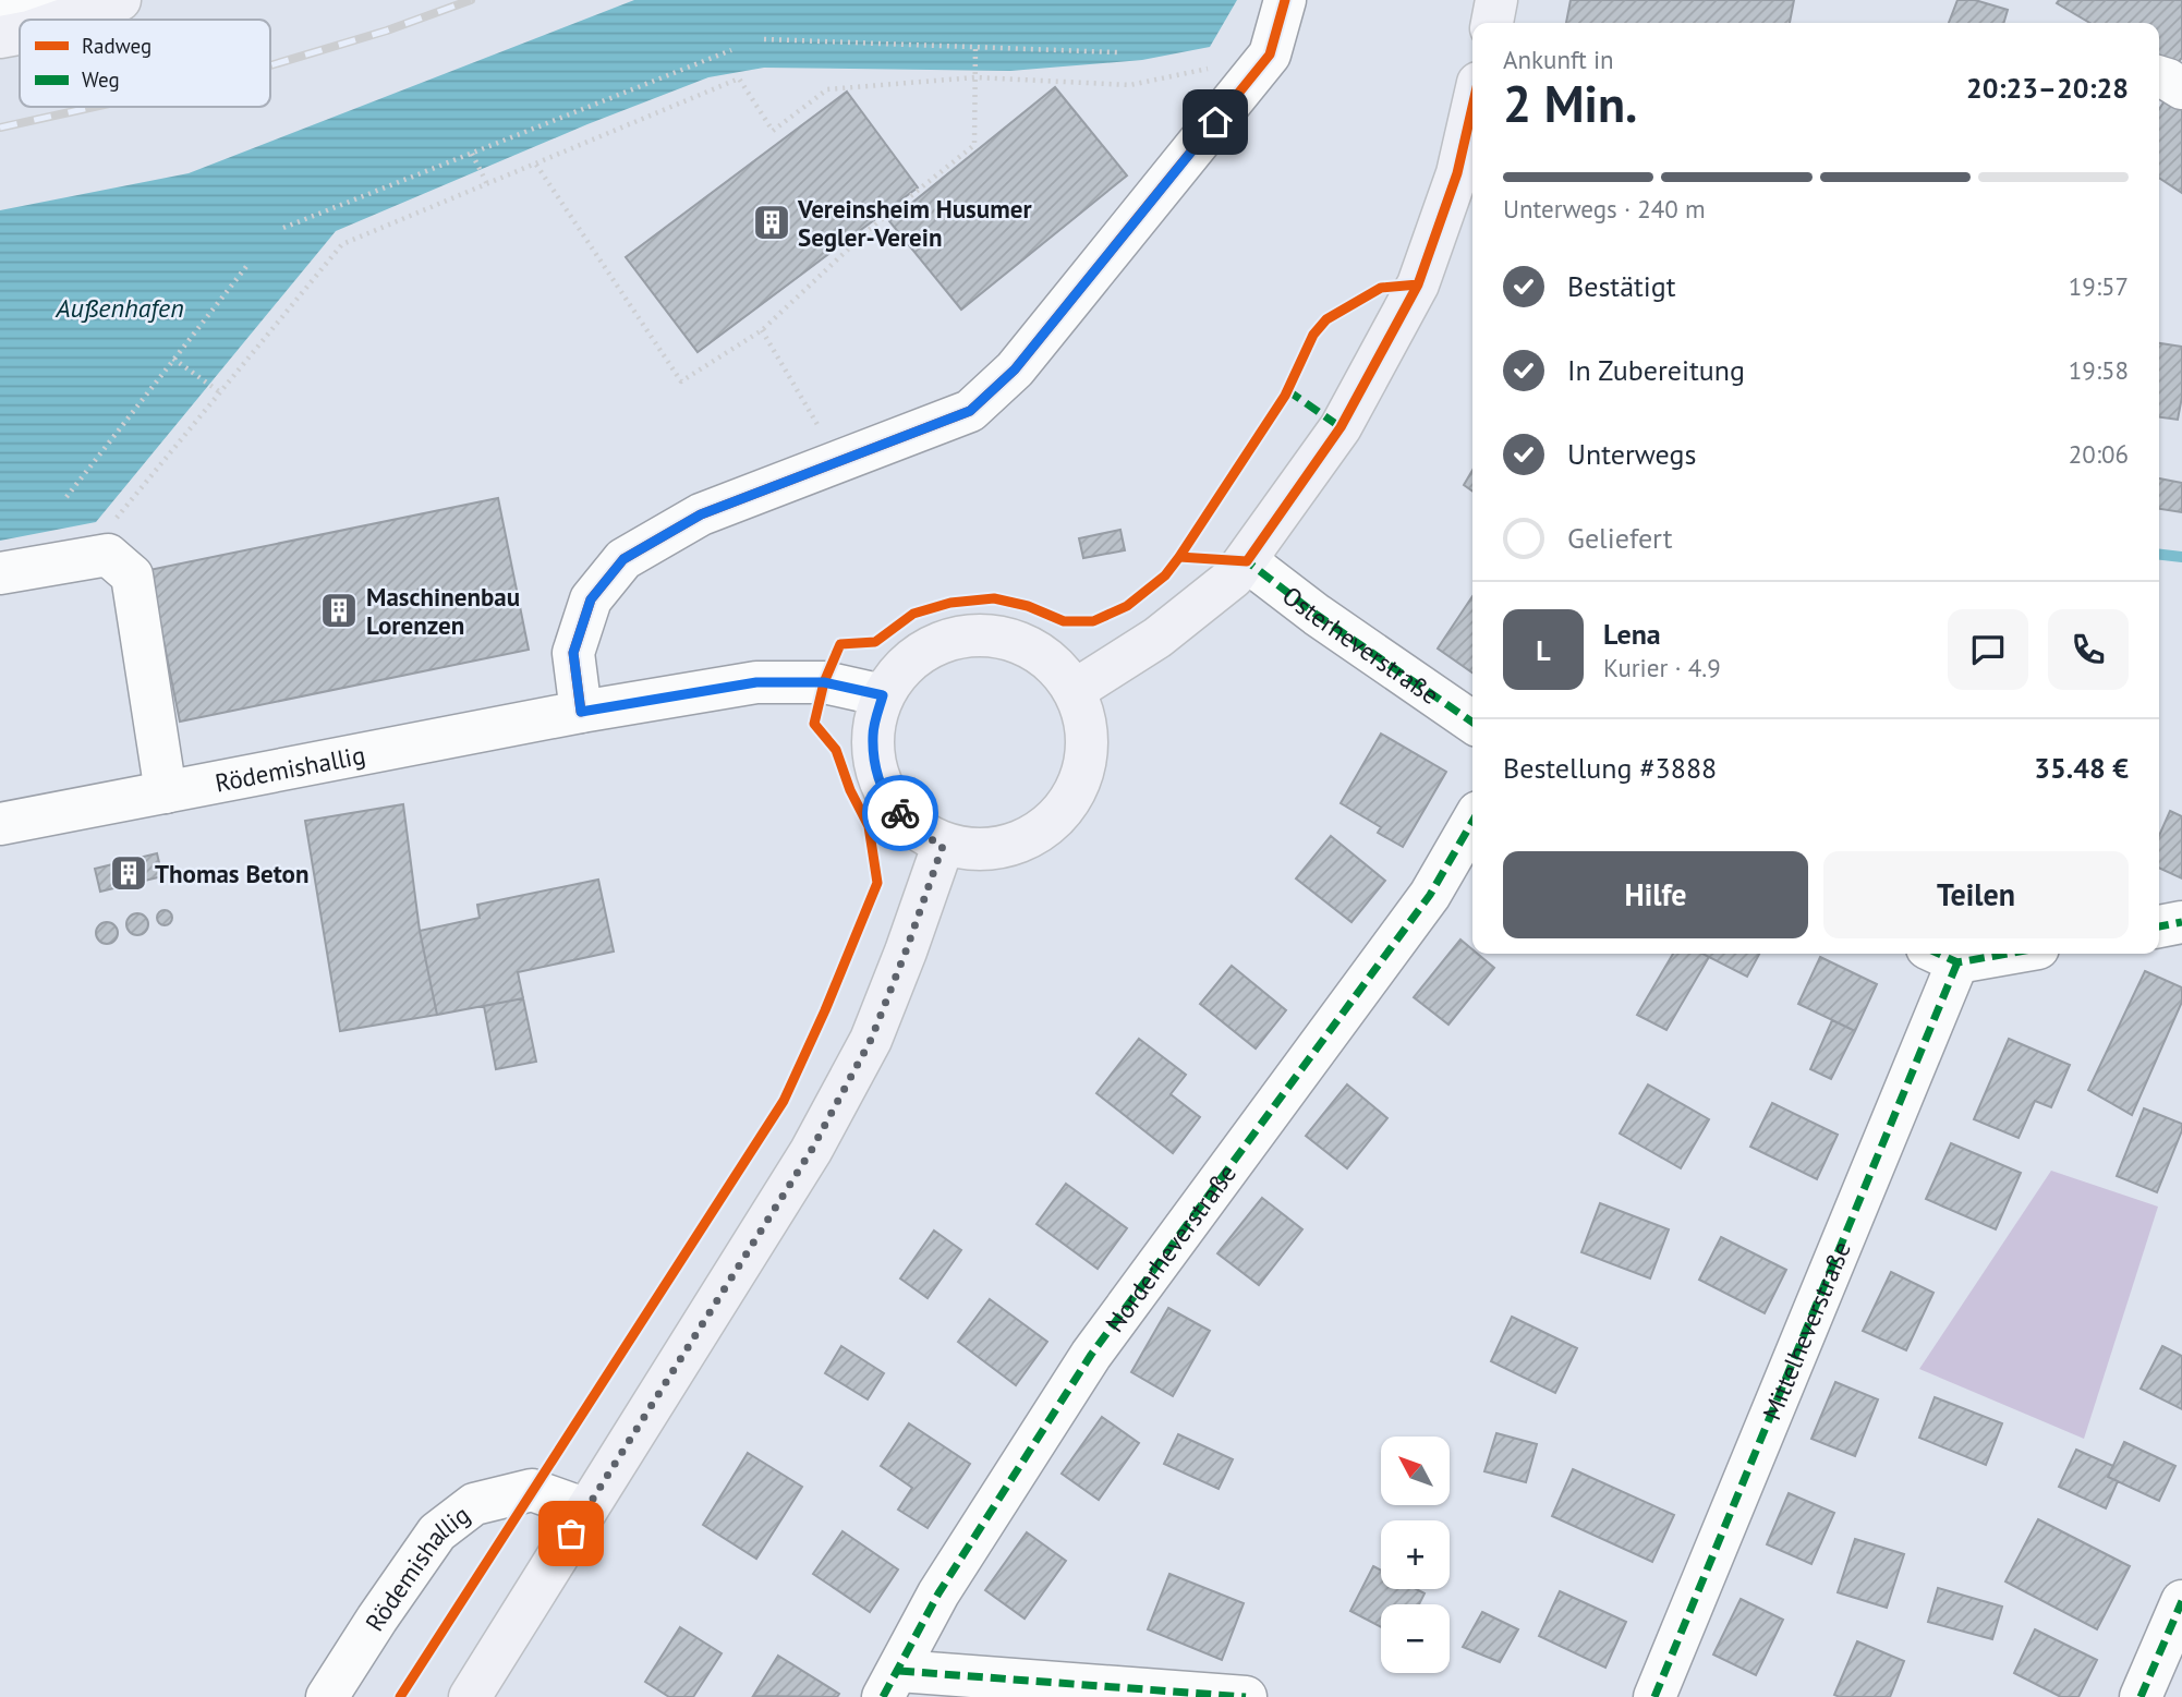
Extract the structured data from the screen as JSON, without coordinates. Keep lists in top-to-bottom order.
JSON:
{
  "streets": {
    "street": [
      "Osterheverstraße",
      "Rödemishallig",
      "Norderheverstraße",
      "Mittelheverstraße"
    ]
  },
  "water": ["Außenhafen"],
  "places": {
    "building": ["Vereinsheim Husumer Segler-Verein", "Maschinenbau Lorenzen", "Thomas Beton"]
  },
  "legend": ["Radweg", "Weg"],
  "north": "top left",
  "page": {
    "heading": ["2 Min.", "Ankunft in", "20:23–20:28"],
    "panel": [
      "Lena",
      "Kurier · 4.9",
      "Bestellung #3888",
      "35.48 €"
    ],
    "bar": "Unterwegs · 240 m",
    "list": [
      ["Bestätigt", "19:57"],
      ["In Zubereitung", "19:58"],
      ["Unterwegs", "20:06"],
      "Geliefert"
    ],
    "round": "L",
    "buttons": ["Hilfe", "Teilen"],
    "map_buttons": ["+", "−"]
  }
}
